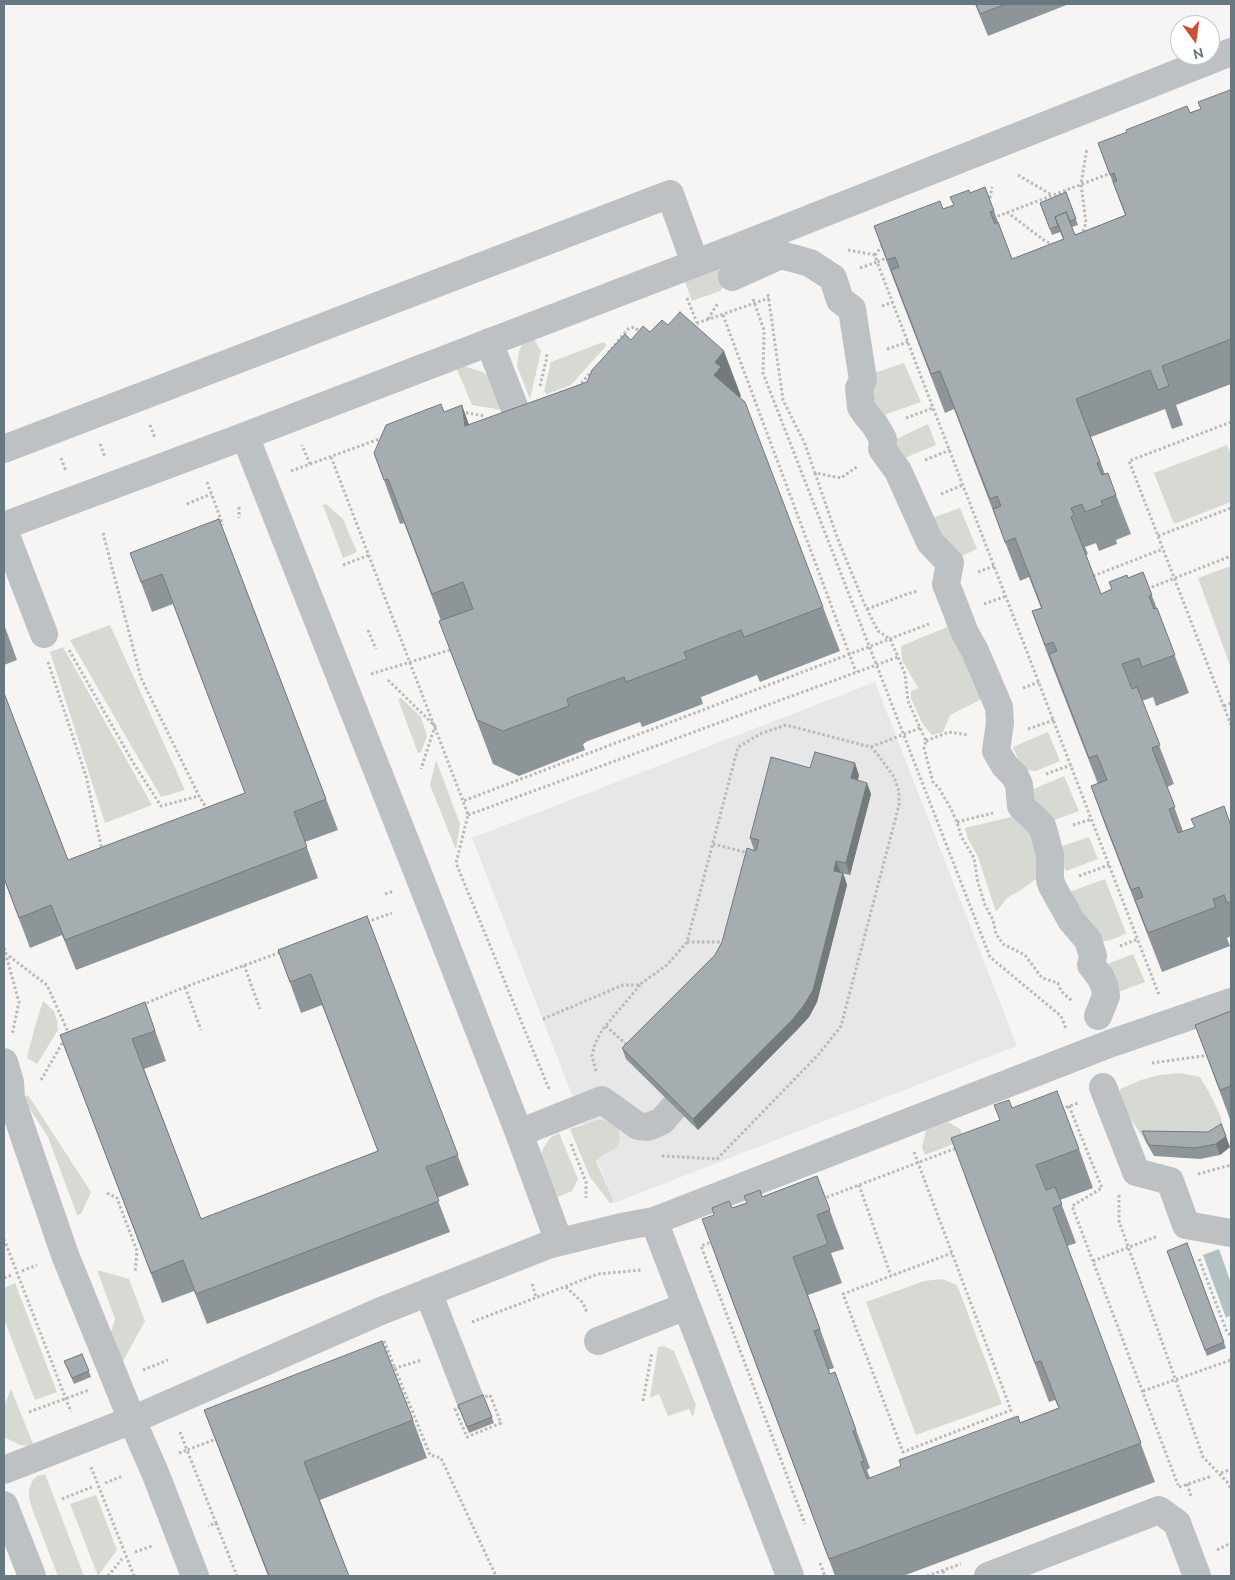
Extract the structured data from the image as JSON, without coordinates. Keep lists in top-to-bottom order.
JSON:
{
  "north": "bottom"
}
